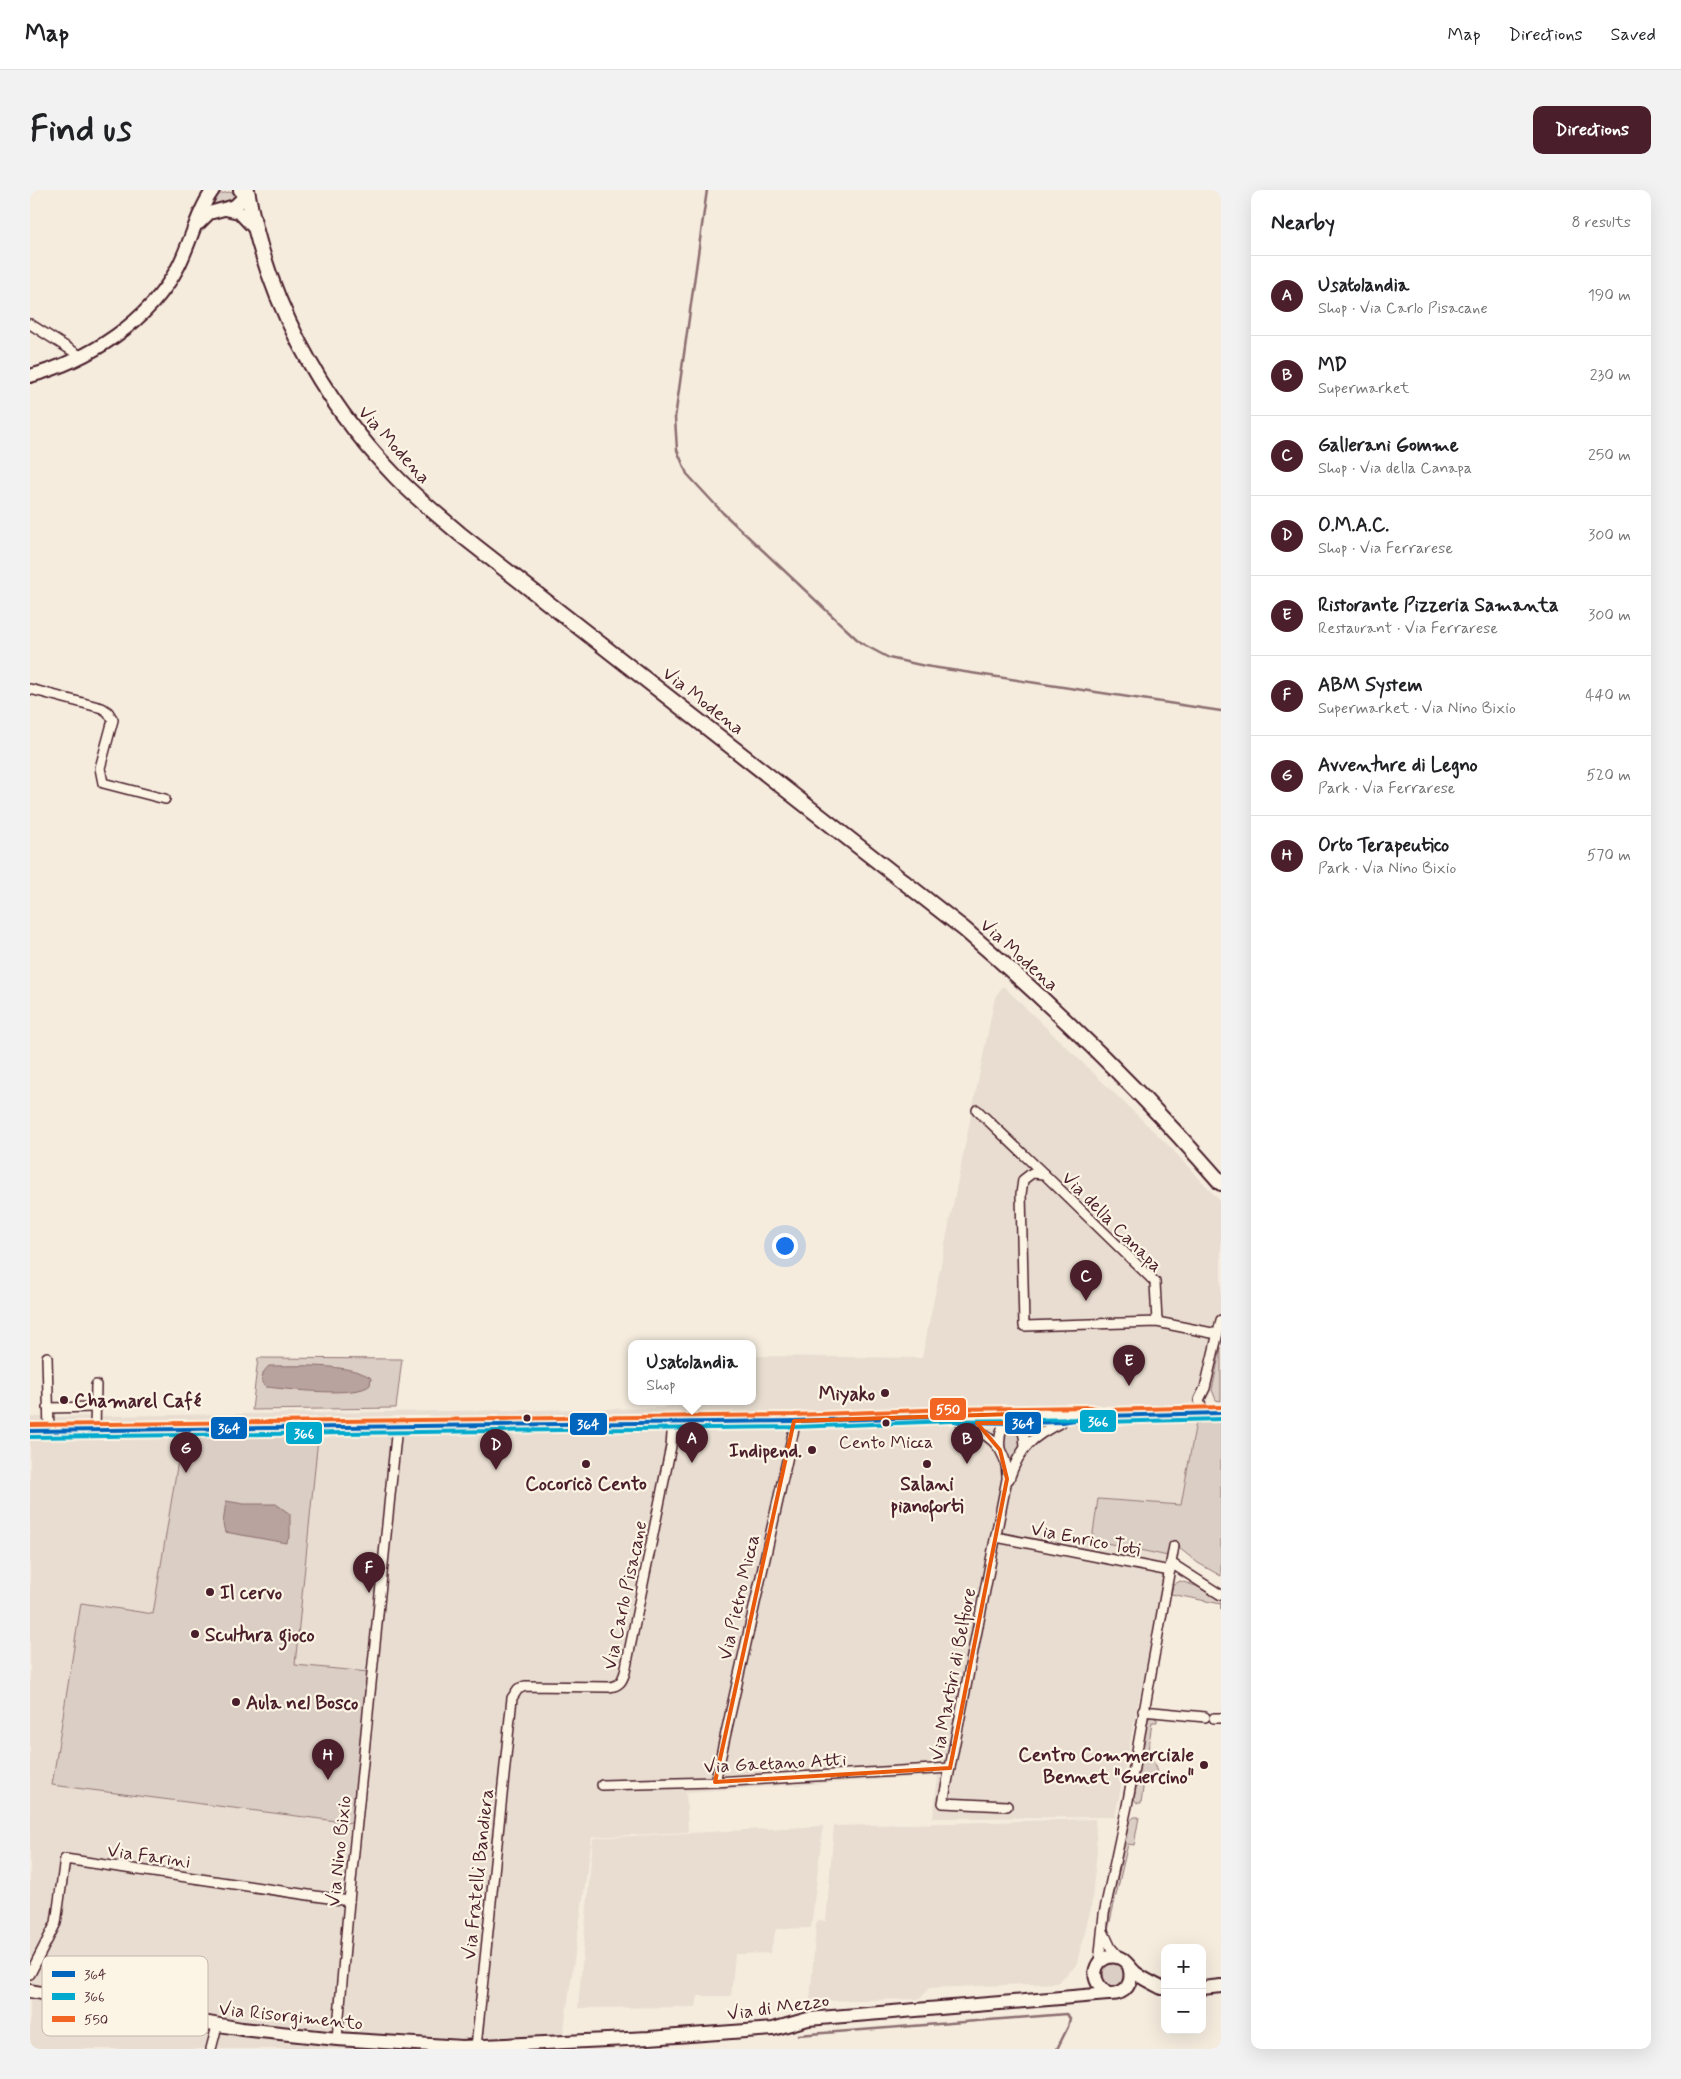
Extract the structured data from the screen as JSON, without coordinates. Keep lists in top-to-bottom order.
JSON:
{
  "streets": {
    "main road": ["Via Modena"],
    "street": [
      "Via della Canapa",
      "Via Enrico Toti",
      "Via Carlo Pisacane",
      "Via Pietro Micca",
      "Via Martiri di Belfiore",
      "Via Gaetano Atti",
      "Via Nino Bixio",
      "Via Farini",
      "Via Fratelli Bandiera",
      "Via di Mezzo",
      "Via Risorgimento"
    ]
  },
  "crossings": [
    ["Via Enrico Toti", "Via Martiri di Belfiore"],
    ["Via Carlo Pisacane", "Via Fratelli Bandiera"],
    ["Via Pietro Micca", "Via Gaetano Atti"],
    ["Via Martiri di Belfiore", "Via Gaetano Atti"],
    ["Via Nino Bixio", "Via Farini"],
    ["Via Nino Bixio", "Via Risorgimento"],
    ["Via Fratelli Bandiera", "Via di Mezzo"],
    ["Via Fratelli Bandiera", "Via Risorgimento"],
    ["Via di Mezzo", "Via Risorgimento"]
  ],
  "places": [
    "Miyako",
    "Chamarel Café",
    "Cento Micca",
    "Indipend.",
    "Cocoricò Cento",
    "Salani pianoforti",
    "Il cervo",
    "Scultura gioco",
    "Aula nel Bosco",
    "Centro Commerciale Bennet \"Guercino\""
  ],
  "lines": ["transit line 550", "transit line 364", "transit line 366"],
  "legend": ["364", "366", "550"],
  "page": {
    "header": "Map",
    "nav": ["Map", "Directions", "Saved"],
    "buttons": "Directions",
    "title": "Find us",
    "heading": ["Nearby", "8 results"],
    "list": [
      {
        "mark": "A",
        "name": "Usatolandia",
        "note": "Shop · Via Carlo Pisacane",
        "value": "190 m"
      },
      {
        "mark": "B",
        "name": "MD",
        "note": "Supermarket",
        "value": "230 m"
      },
      {
        "mark": "C",
        "name": "Gallerani Gomme",
        "note": "Shop · Via della Canapa",
        "value": "250 m"
      },
      {
        "mark": "D",
        "name": "O.M.A.C.",
        "note": "Shop · Via Ferrarese",
        "value": "300 m"
      },
      {
        "mark": "E",
        "name": "Ristorante Pizzeria Samanta",
        "note": "Restaurant · Via Ferrarese",
        "value": "300 m"
      },
      {
        "mark": "F",
        "name": "ABM System",
        "note": "Supermarket · Via Nino Bixio",
        "value": "440 m"
      },
      {
        "mark": "G",
        "name": "Avventure di Legno",
        "note": "Park · Via Ferrarese",
        "value": "520 m"
      },
      {
        "mark": "H",
        "name": "Orto Terapeutico",
        "note": "Park · Via Nino Bixio",
        "value": "570 m"
      }
    ],
    "pins": [
      "C",
      "E",
      "A",
      "B",
      "D",
      "G",
      "F",
      "H"
    ],
    "popup": ["Usatolandia", "Shop"],
    "map_buttons": ["+", "−"]
  }
}
